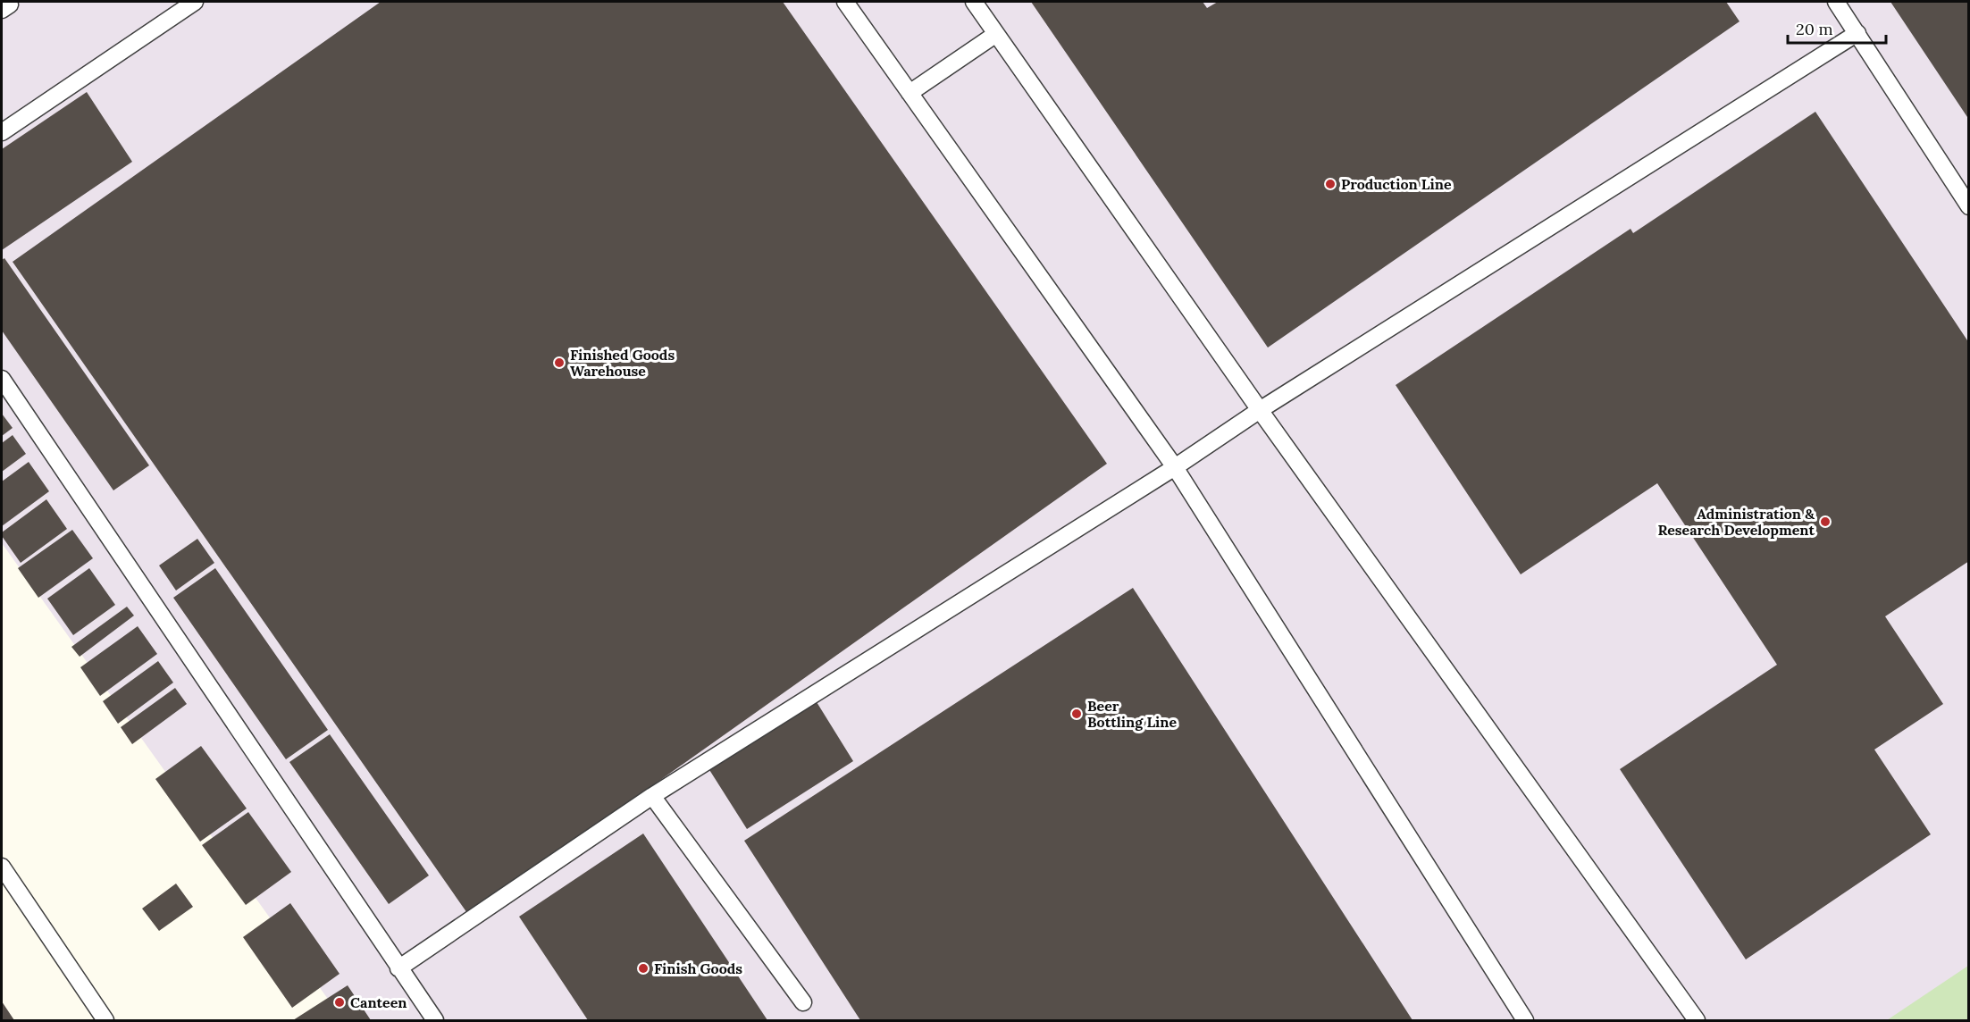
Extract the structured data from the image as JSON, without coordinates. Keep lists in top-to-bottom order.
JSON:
{
  "places": [
    "Production Line",
    "Finished Goods Warehouse",
    "Administration & Research Development",
    "Beer Bottling Line",
    "Finish Goods",
    "Canteen"
  ],
  "scale_bar": "20 m"
}
